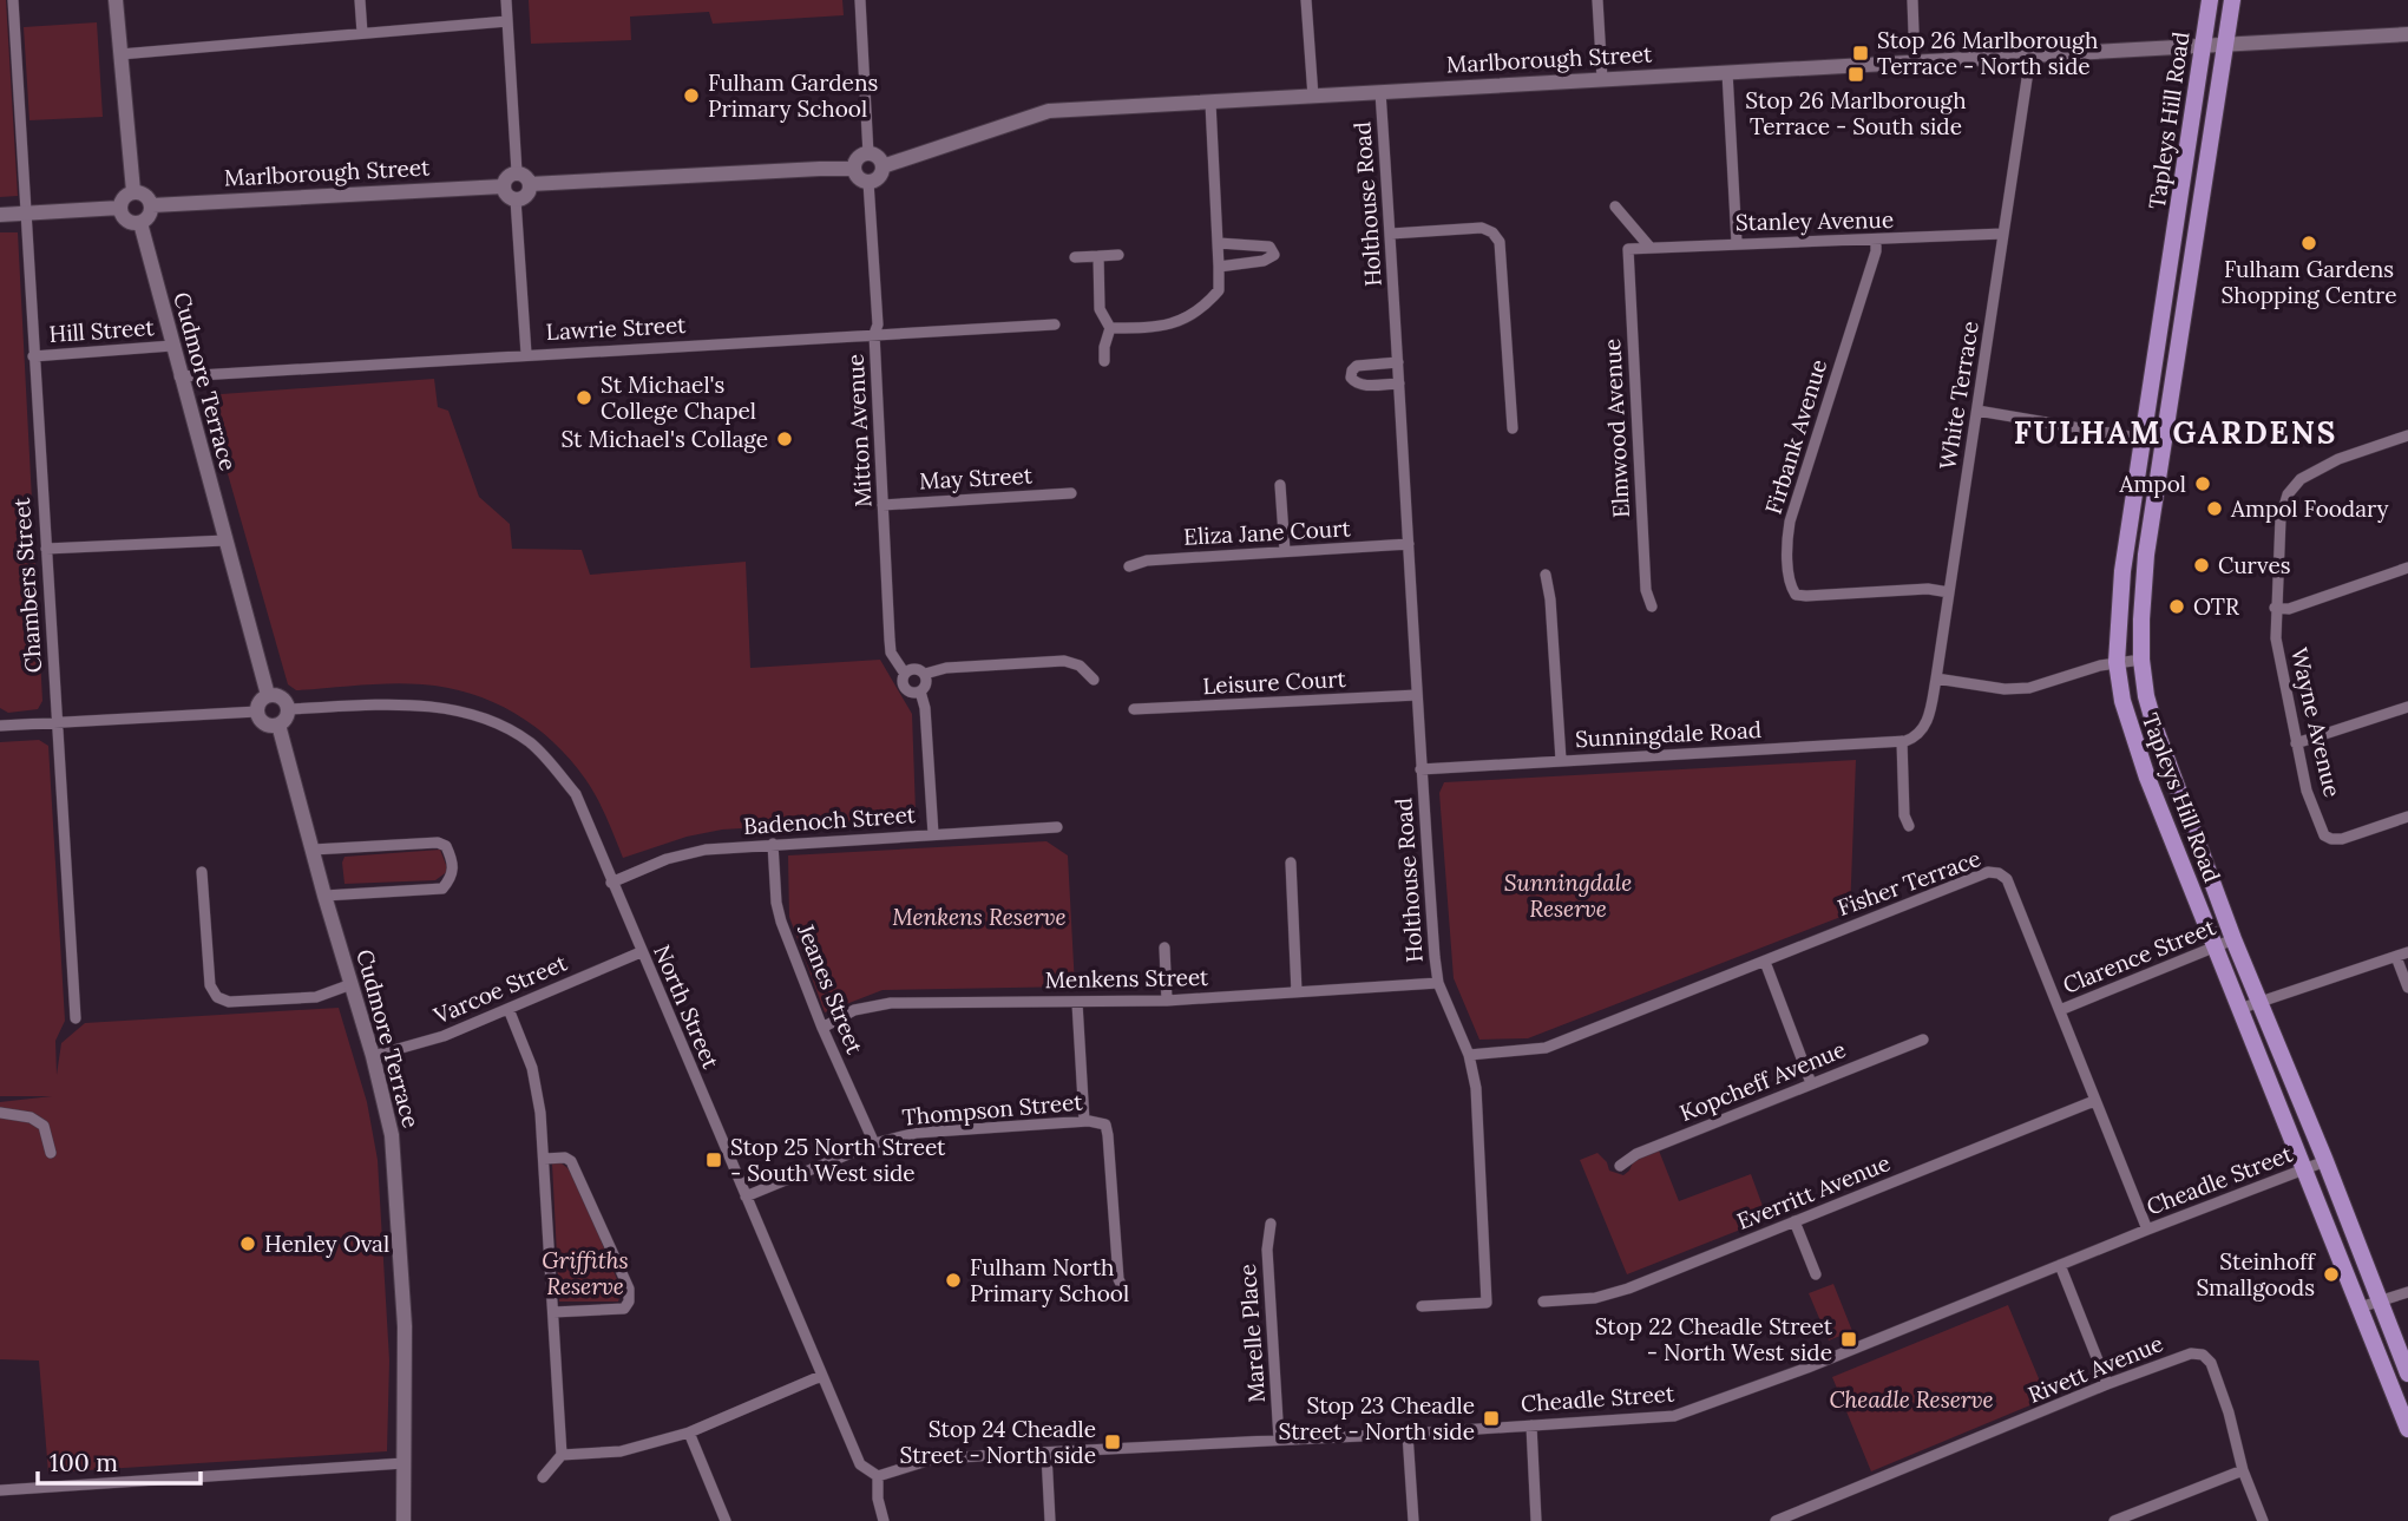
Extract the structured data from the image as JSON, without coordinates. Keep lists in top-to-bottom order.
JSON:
{
  "streets": {
    "main road": ["Tapleys Hill Road"],
    "street": [
      "Marlborough Street",
      "Holthouse Road",
      "Stanley Avenue",
      "Lawrie Street",
      "Hill Street",
      "Cudmore Terrace",
      "White Terrace",
      "Elmwood Avenue",
      "Mitton Avenue",
      "Firbank Avenue",
      "May Street",
      "Eliza Jane Court",
      "Chambers Street",
      "Leisure Court",
      "Wayne Avenue",
      "Sunningdale Road",
      "Badenoch Street",
      "Fisher Terrace",
      "Clarence Street",
      "Menkens Street",
      "Varcoe Street",
      "Jeanes Street",
      "North Street",
      "Kopcheff Avenue",
      "Thompson Street",
      "Cheadle Street",
      "Everritt Avenue",
      "Marelle Place",
      "Rivett Avenue"
    ]
  },
  "crossings": [
    ["Marlborough Street", "Tapleys Hill Road"],
    ["Marlborough Street", "Holthouse Road"],
    ["Marlborough Street", "Cudmore Terrace"],
    ["Marlborough Street", "White Terrace"],
    ["Marlborough Street", "Mitton Avenue"],
    ["Tapleys Hill Road", "Clarence Street"],
    ["Tapleys Hill Road", "Cheadle Street"],
    ["Holthouse Road", "Eliza Jane Court"],
    ["Holthouse Road", "Leisure Court"],
    ["Holthouse Road", "Sunningdale Road"],
    ["Holthouse Road", "Fisher Terrace"],
    ["Holthouse Road", "Menkens Street"],
    ["Stanley Avenue", "White Terrace"],
    ["Stanley Avenue", "Elmwood Avenue"],
    ["Stanley Avenue", "Firbank Avenue"],
    ["Lawrie Street", "Cudmore Terrace"],
    ["Lawrie Street", "Mitton Avenue"],
    ["Hill Street", "Cudmore Terrace"],
    ["Hill Street", "Chambers Street"],
    ["Cudmore Terrace", "Varcoe Street"],
    ["Cudmore Terrace", "North Street"],
    ["White Terrace", "Firbank Avenue"],
    ["White Terrace", "Sunningdale Road"],
    ["Mitton Avenue", "May Street"],
    ["Badenoch Street", "Jeanes Street"],
    ["Badenoch Street", "North Street"],
    ["Fisher Terrace", "Clarence Street"],
    ["Fisher Terrace", "Cheadle Street"],
    ["Fisher Terrace", "Everritt Avenue"],
    ["Menkens Street", "Jeanes Street"],
    ["Varcoe Street", "North Street"],
    ["Jeanes Street", "Thompson Street"],
    ["North Street", "Thompson Street"],
    ["North Street", "Cheadle Street"],
    ["Cheadle Street", "Marelle Place"]
  ],
  "districts": ["FULHAM GARDENS"],
  "parks": [
    "Sunningdale Reserve",
    "Menkens Reserve",
    "Griffiths Reserve",
    "Cheadle Reserve"
  ],
  "places": {
    "transit": [
      "Stop 26 Marlborough Terrace - North side",
      "Stop 26 Marlborough Terrace - South side",
      "Stop 25 North Street - South West side",
      "Stop 22 Cheadle Street - North West side",
      "Stop 23 Cheadle Street - North side",
      "Stop 24 Cheadle Street - North side"
    ],
    "other": [
      "Fulham Gardens Primary School",
      "Fulham Gardens Shopping Centre",
      "St Michael's College Chapel",
      "St Michael's Collage",
      "Ampol",
      "Ampol Foodary",
      "Curves",
      "OTR",
      "Henley Oval",
      "Steinhoff Smallgoods",
      "Fulham North Primary School"
    ]
  },
  "scale_bar": "100 m"
}
